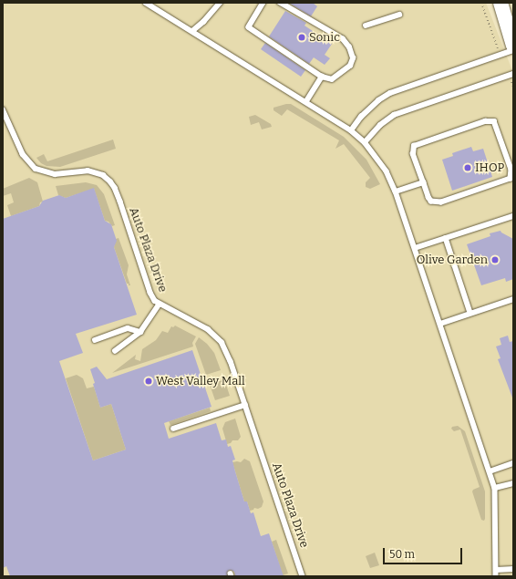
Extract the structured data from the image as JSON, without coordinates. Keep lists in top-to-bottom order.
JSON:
{
  "streets": {
    "lane": ["Auto Plaza Drive"]
  },
  "places": [
    "Sonic",
    "IHOP",
    "Olive Garden",
    "West Valley Mall"
  ],
  "scale_bar": "50 m"
}
